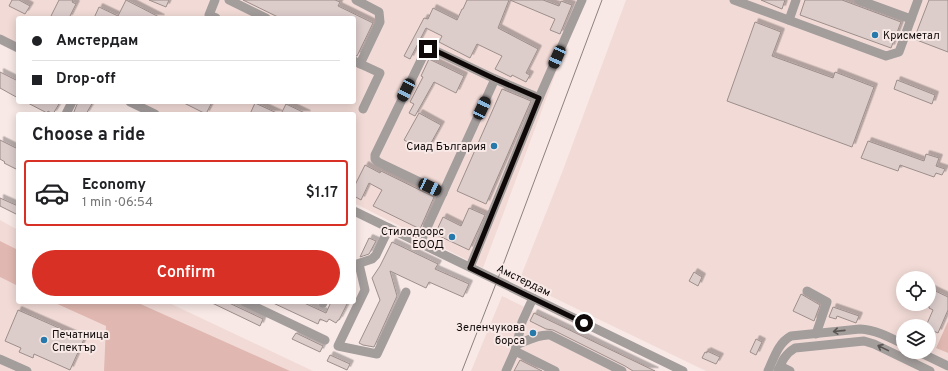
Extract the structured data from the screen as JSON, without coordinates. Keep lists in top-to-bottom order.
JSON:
{
  "streets": {
    "street": ["Амстердам"]
  },
  "places": [
    "Крисметал",
    "Сиад България",
    "Стилодоорс ЕООД",
    "Зеленчукова борса",
    "Печатница Спектър"
  ],
  "page": {
    "banner": ["Амстердам", "Drop-off"],
    "heading": "Choose a ride",
    "list": [
      {
        "name": "Economy",
        "note": "1 min · 06:54",
        "value": "$1.17"
      }
    ],
    "buttons": "Confirm"
  }
}
